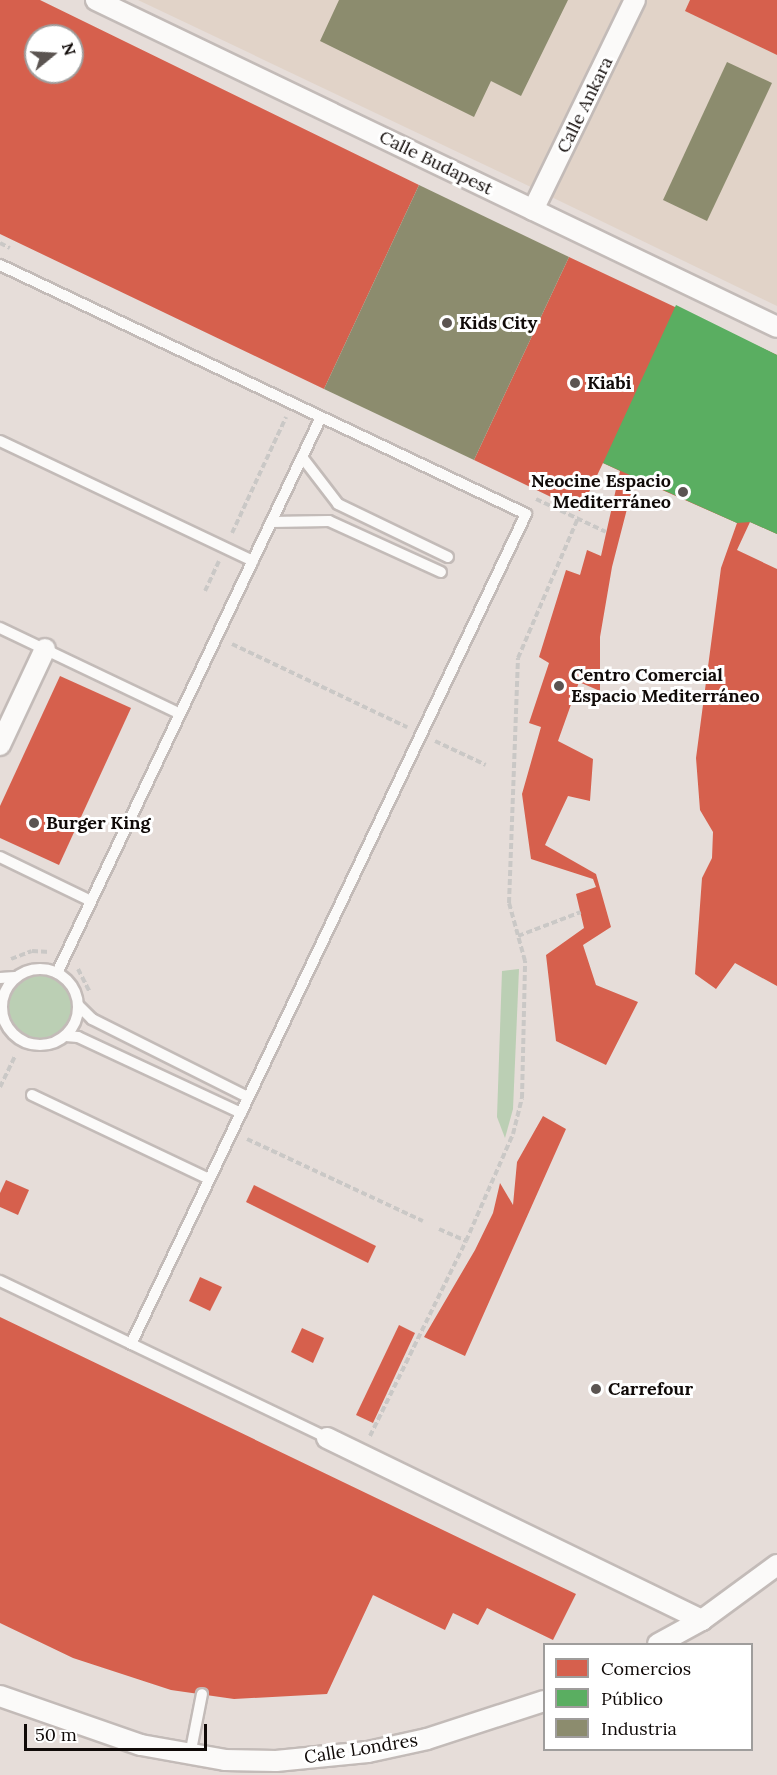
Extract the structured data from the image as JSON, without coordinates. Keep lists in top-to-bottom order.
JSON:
{
  "streets": {
    "street": ["Calle Ankara", "Calle Budapest", "Calle Londres"]
  },
  "crossings": [
    ["Calle Ankara", "Calle Budapest"]
  ],
  "places": [
    "Kids City",
    "Kiabi",
    "Neocine Espacio Mediterráneo",
    "Centro Comercial Espacio Mediterráneo",
    "Burger King",
    "Carrefour"
  ],
  "legend": ["Comercios", "Público", "Industria"],
  "scale_bar": "50 m",
  "north": "right"
}
